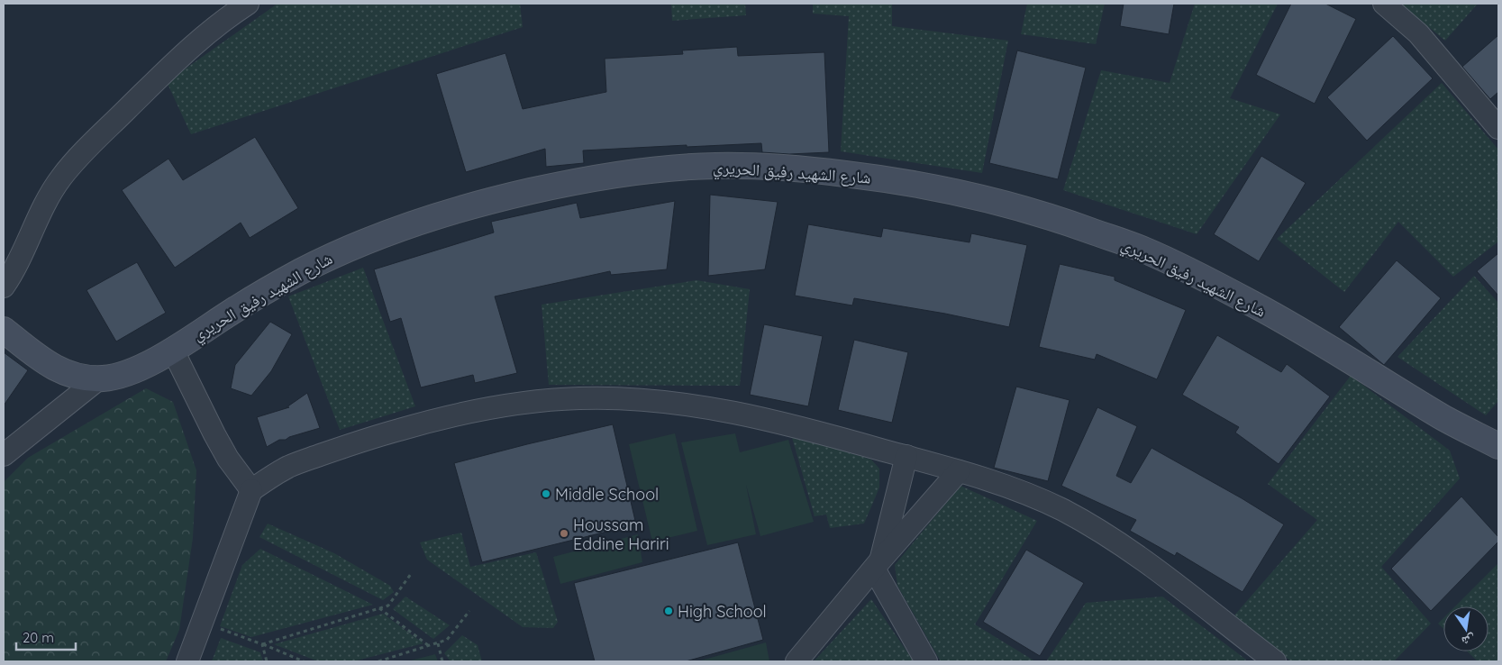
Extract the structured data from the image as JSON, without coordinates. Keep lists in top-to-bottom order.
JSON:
{
  "streets": {
    "street": ["شارع الشهيد رفيق الحريري"]
  },
  "places": ["Middle School", "Houssam Eddine Hariri", "High School"],
  "scale_bar": "20 m",
  "north": "bottom"
}
